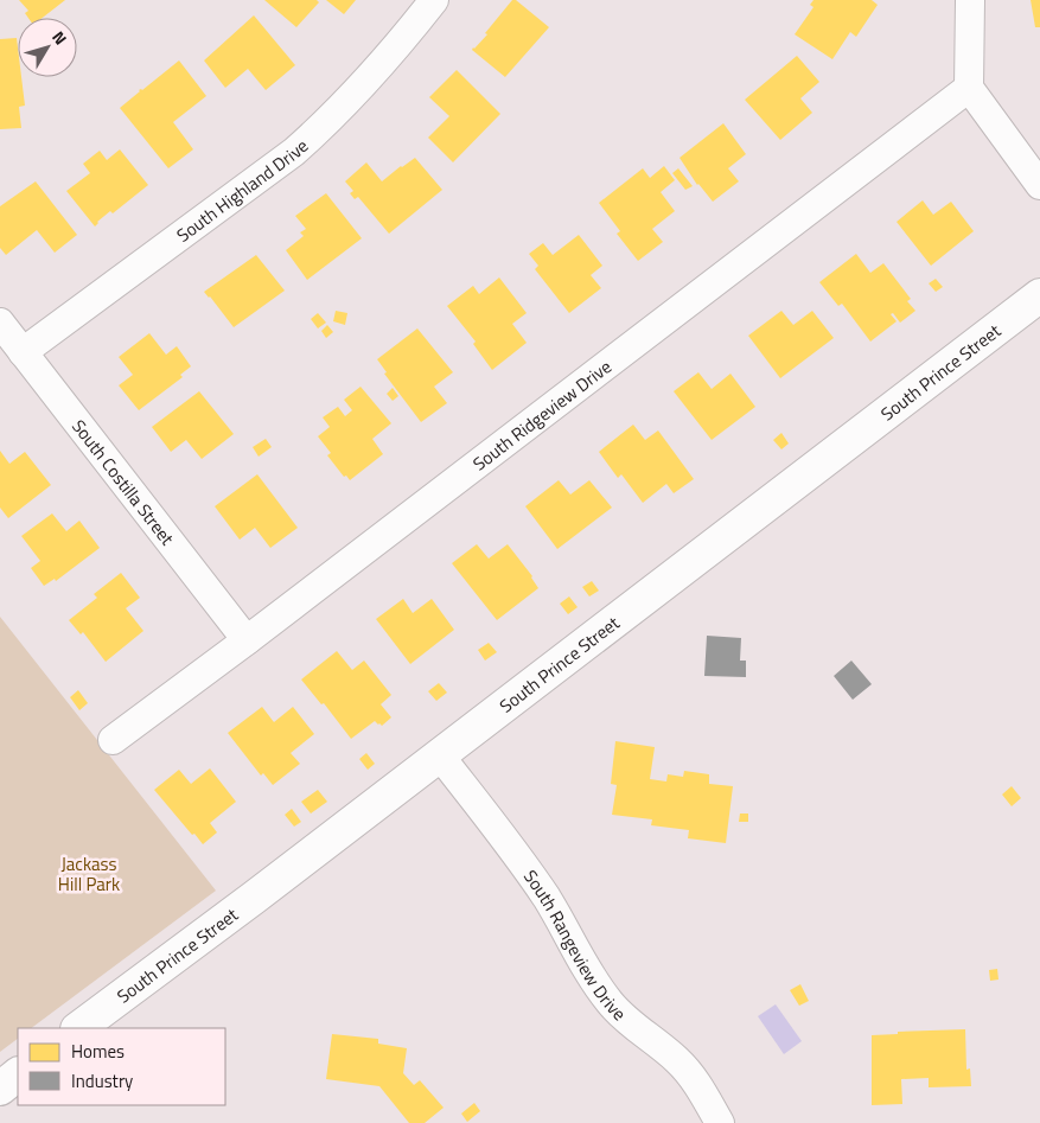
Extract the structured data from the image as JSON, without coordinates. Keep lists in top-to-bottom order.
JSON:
{
  "streets": {
    "street": [
      "South Highland Drive",
      "South Prince Street",
      "South Ridgeview Drive",
      "South Costilla Street",
      "South Rangeview Drive"
    ]
  },
  "crossings": [
    ["South Highland Drive", "South Costilla Street"],
    ["South Prince Street", "South Rangeview Drive"],
    ["South Ridgeview Drive", "South Costilla Street"]
  ],
  "parks": ["Jackass Hill Park"],
  "legend": ["Homes", "Industry"],
  "north": "top right"
}
